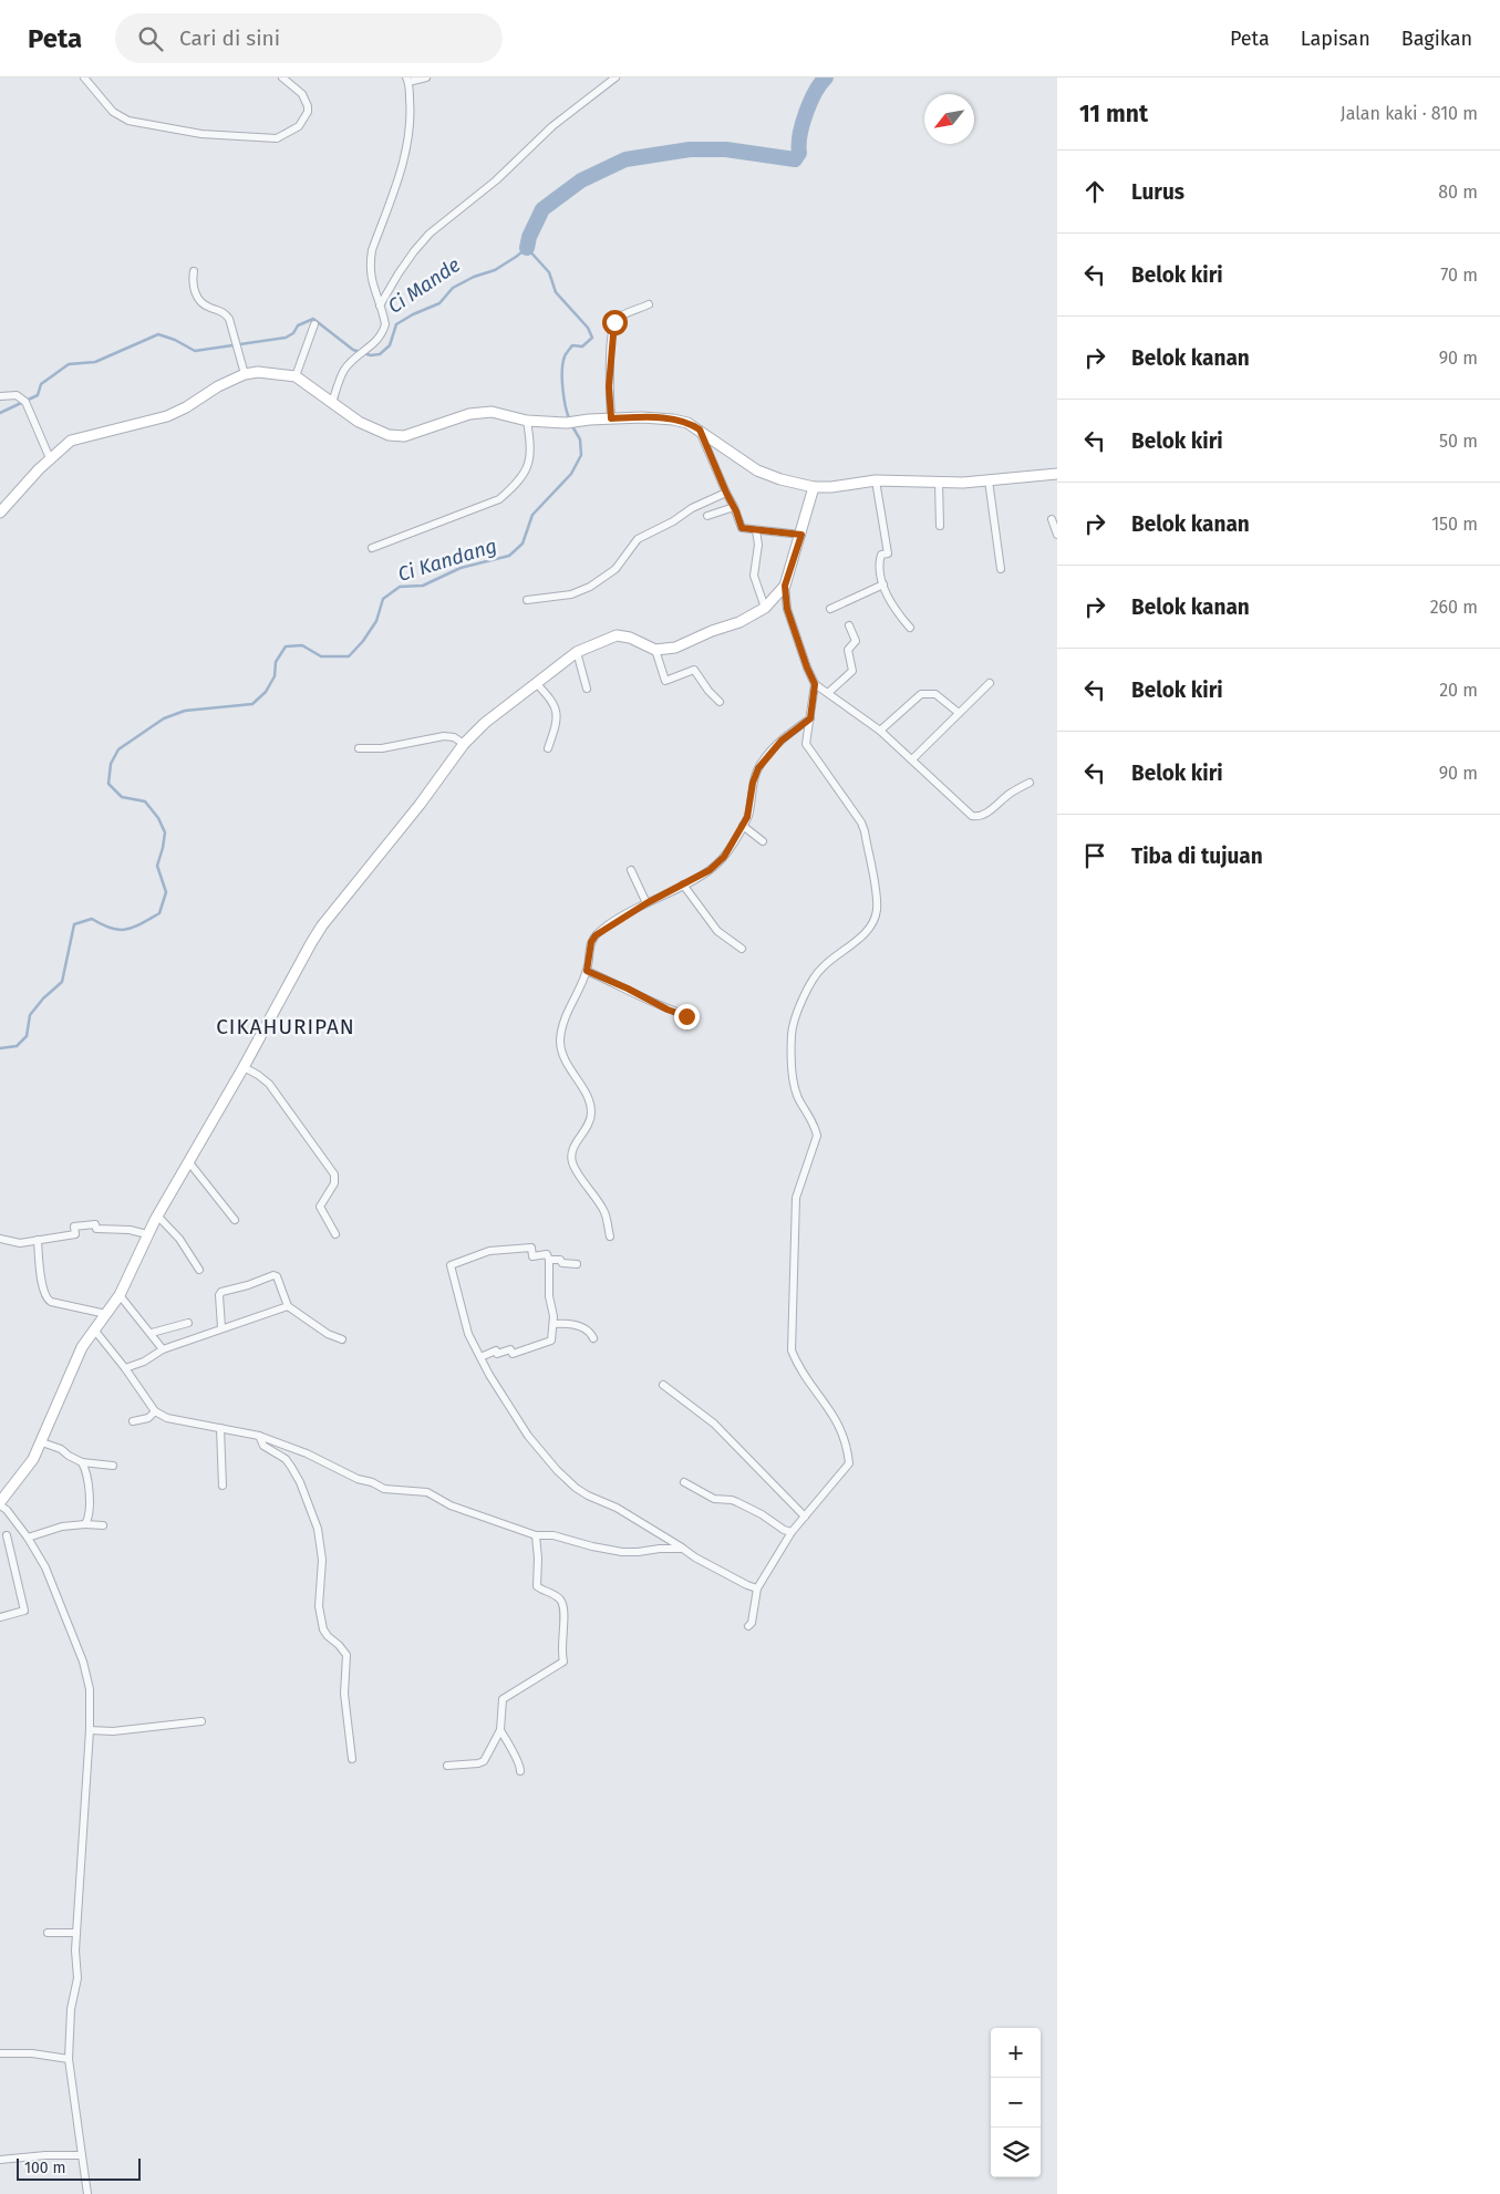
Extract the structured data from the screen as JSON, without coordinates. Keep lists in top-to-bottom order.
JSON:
{
  "districts": ["CIKAHURIPAN"],
  "water": ["Ci Mande", "Ci Kandang"],
  "scale_bar": "100 m",
  "north": "bottom left",
  "page": {
    "header": "Peta",
    "search": "Cari di sini",
    "nav": ["Peta", "Lapisan", "Bagikan"],
    "heading": ["11 mnt", "Jalan kaki · 810 m"],
    "list": [
      ["Lurus", "80 m"],
      ["Belok kiri", "70 m"],
      ["Belok kanan", "90 m"],
      ["Belok kiri", "50 m"],
      ["Belok kanan", "150 m"],
      ["Belok kanan", "260 m"],
      ["Belok kiri", "20 m"],
      ["Belok kiri", "90 m"],
      "Tiba di tujuan"
    ],
    "map_buttons": ["+", "−"],
    "scale": "100 m"
  }
}
